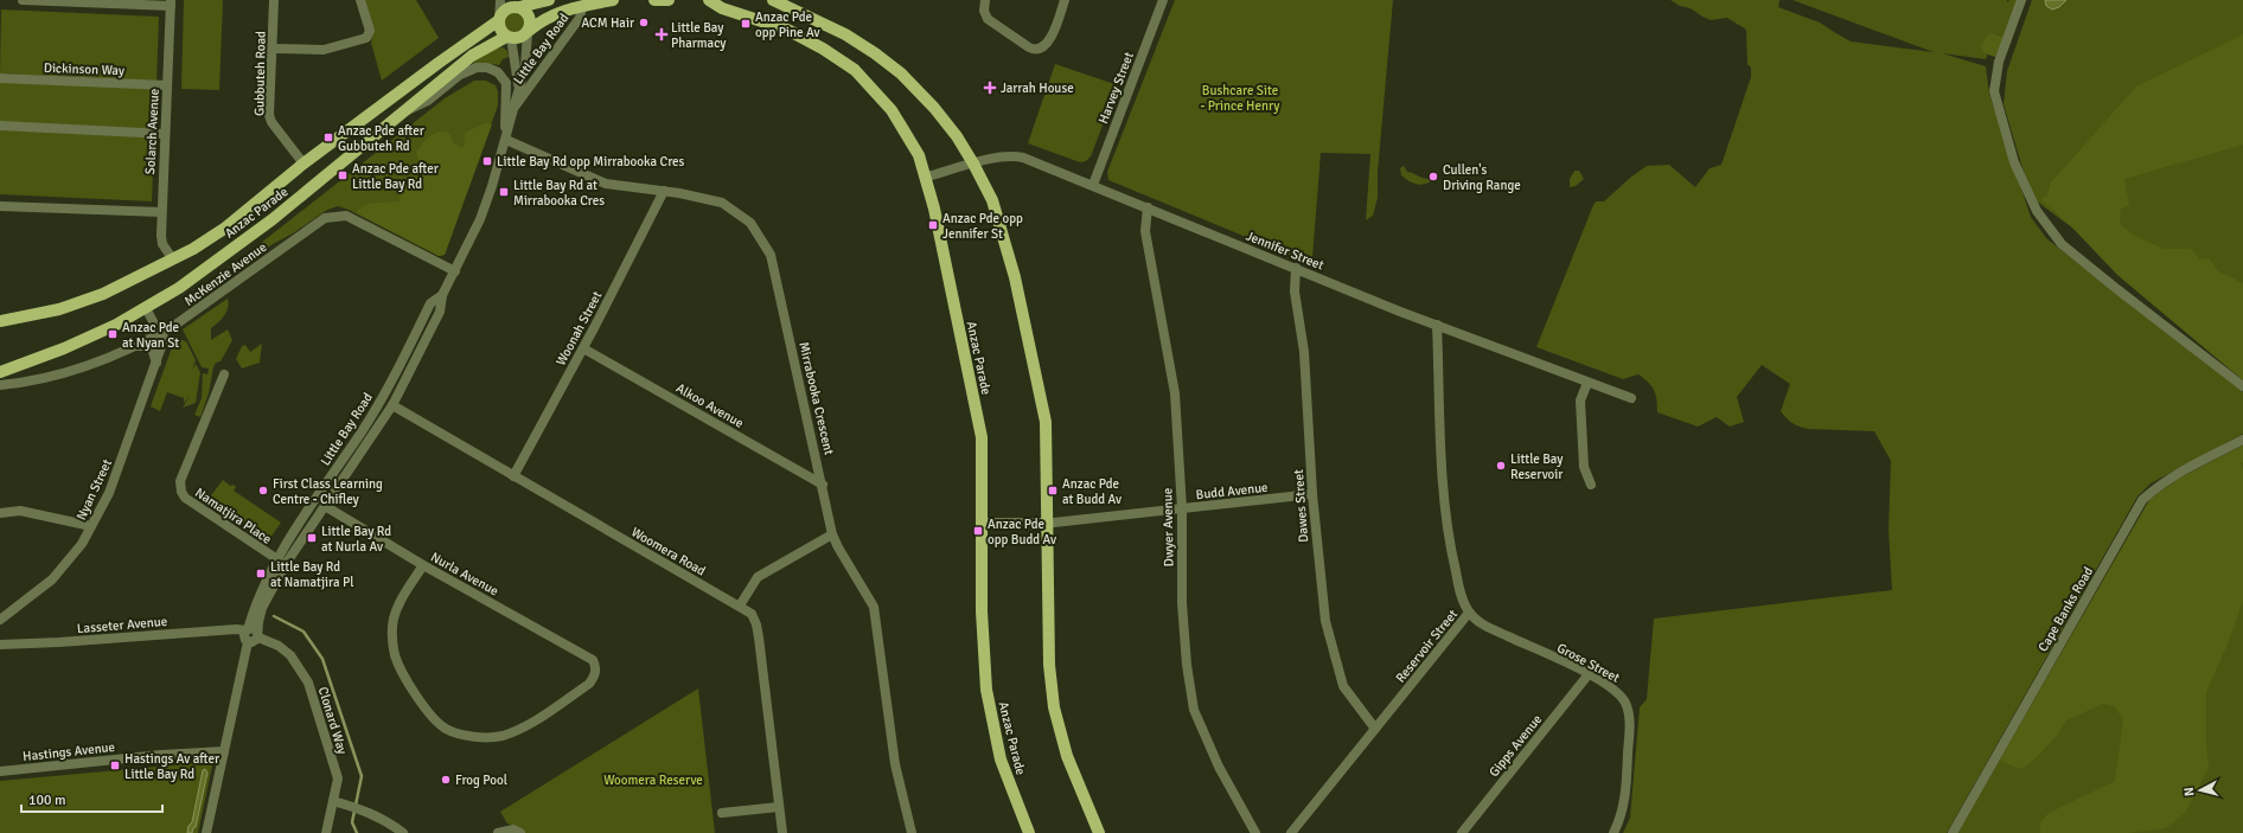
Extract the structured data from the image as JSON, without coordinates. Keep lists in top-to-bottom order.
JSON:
{
  "streets": {
    "main road": ["Anzac Parade"],
    "street": [
      "Little Bay Road",
      "Dickinson Way",
      "Gubbuteh Road",
      "Harvey Street",
      "Solarch Avenue",
      "Jennifer Street",
      "McKenzie Avenue",
      "Woonah Street",
      "Mirrabooka Crescent",
      "Alkoo Avenue",
      "Nyan Street",
      "Budd Avenue",
      "Dawes Street",
      "Namatjira Place",
      "Dwyer Avenue",
      "Woomera Road",
      "Nurla Avenue",
      "Cape Banks Road",
      "Lasseter Avenue",
      "Reservoir Street",
      "Grose Street",
      "Clonard Way",
      "Gipps Avenue",
      "Hastings Avenue"
    ]
  },
  "crossings": [
    ["Little Bay Road", "Anzac Parade"],
    ["Little Bay Road", "McKenzie Avenue"],
    ["Little Bay Road", "Mirrabooka Crescent"],
    ["Little Bay Road", "Namatjira Place"],
    ["Little Bay Road", "Woomera Road"],
    ["Little Bay Road", "Nurla Avenue"],
    ["Little Bay Road", "Lasseter Avenue"],
    ["Little Bay Road", "Clonard Way"],
    ["Little Bay Road", "Hastings Avenue"],
    ["Dickinson Way", "Solarch Avenue"],
    ["Gubbuteh Road", "Anzac Parade"],
    ["Harvey Street", "Jennifer Street"],
    ["Solarch Avenue", "Anzac Parade"],
    ["Anzac Parade", "Jennifer Street"],
    ["Anzac Parade", "Budd Avenue"],
    ["Jennifer Street", "Dawes Street"],
    ["Jennifer Street", "Dwyer Avenue"],
    ["Jennifer Street", "Reservoir Street"],
    ["McKenzie Avenue", "Nyan Street"],
    ["Woonah Street", "Mirrabooka Crescent"],
    ["Woonah Street", "Alkoo Avenue"],
    ["Woonah Street", "Woomera Road"],
    ["Mirrabooka Crescent", "Alkoo Avenue"],
    ["Budd Avenue", "Dawes Street"],
    ["Budd Avenue", "Dwyer Avenue"],
    ["Dawes Street", "Reservoir Street"],
    ["Lasseter Avenue", "Clonard Way"],
    ["Reservoir Street", "Grose Street"],
    ["Grose Street", "Gipps Avenue"]
  ],
  "parks": ["Bushcare Site - Prince Henry", "Woomera Reserve"],
  "places": {
    "other": [
      "ACM Hair",
      "Cullen's Driving Range",
      "Little Bay Reservoir",
      "First Class Learning Centre - Chifley",
      "Frog Pool"
    ],
    "transit": [
      "Anzac Pde opp Pine Av",
      "Anzac Pde after Gubbuteh Rd",
      "Little Bay Rd opp Mirrabooka Cres",
      "Anzac Pde after Little Bay Rd",
      "Little Bay Rd at Mirrabooka Cres",
      "Anzac Pde opp Jennifer St",
      "Anzac Pde at Nyan St",
      "Anzac Pde at Budd Av",
      "Anzac Pde opp Budd Av",
      "Little Bay Rd at Nurla Av",
      "Little Bay Rd at Namatjira Pl",
      "Hastings Av after Little Bay Rd"
    ],
    "health": ["Little Bay Pharmacy", "Jarrah House"]
  },
  "scale_bar": "100 m",
  "north": "left"
}
